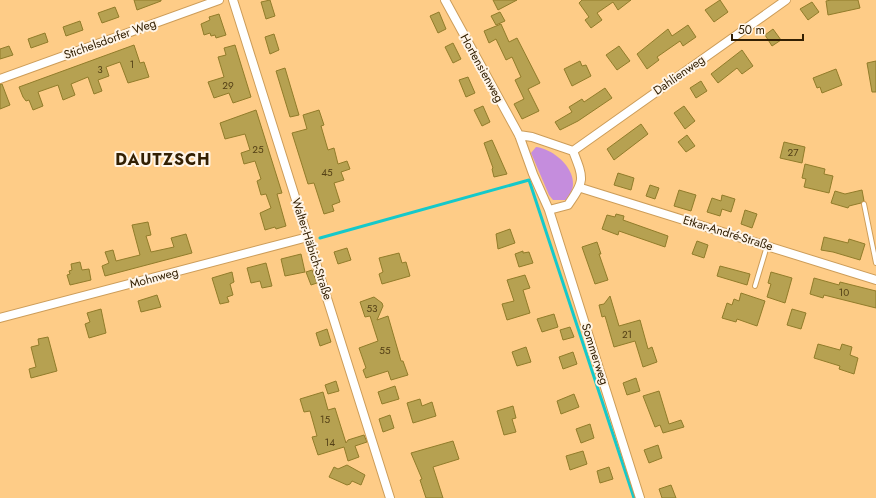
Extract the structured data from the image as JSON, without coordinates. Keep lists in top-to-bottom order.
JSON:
{
  "streets": {
    "street": [
      "Stichelsdorfer Weg",
      "Hortensienweg",
      "Dahlienweg",
      "Etkar-André-Straße",
      "Walter-Häbich-Straße",
      "Mohnweg",
      "Sommerweg"
    ]
  },
  "crossings": [
    ["Hortensienweg", "Sommerweg"],
    ["Walter-Häbich-Straße", "Mohnweg"]
  ],
  "districts": ["DAUTZSCH"],
  "house_numbers": [
    "1",
    "3",
    "29",
    "25",
    "27",
    "45",
    "10",
    "53",
    "21",
    "55",
    "15",
    "14"
  ],
  "scale_bar": "50 m"
}
